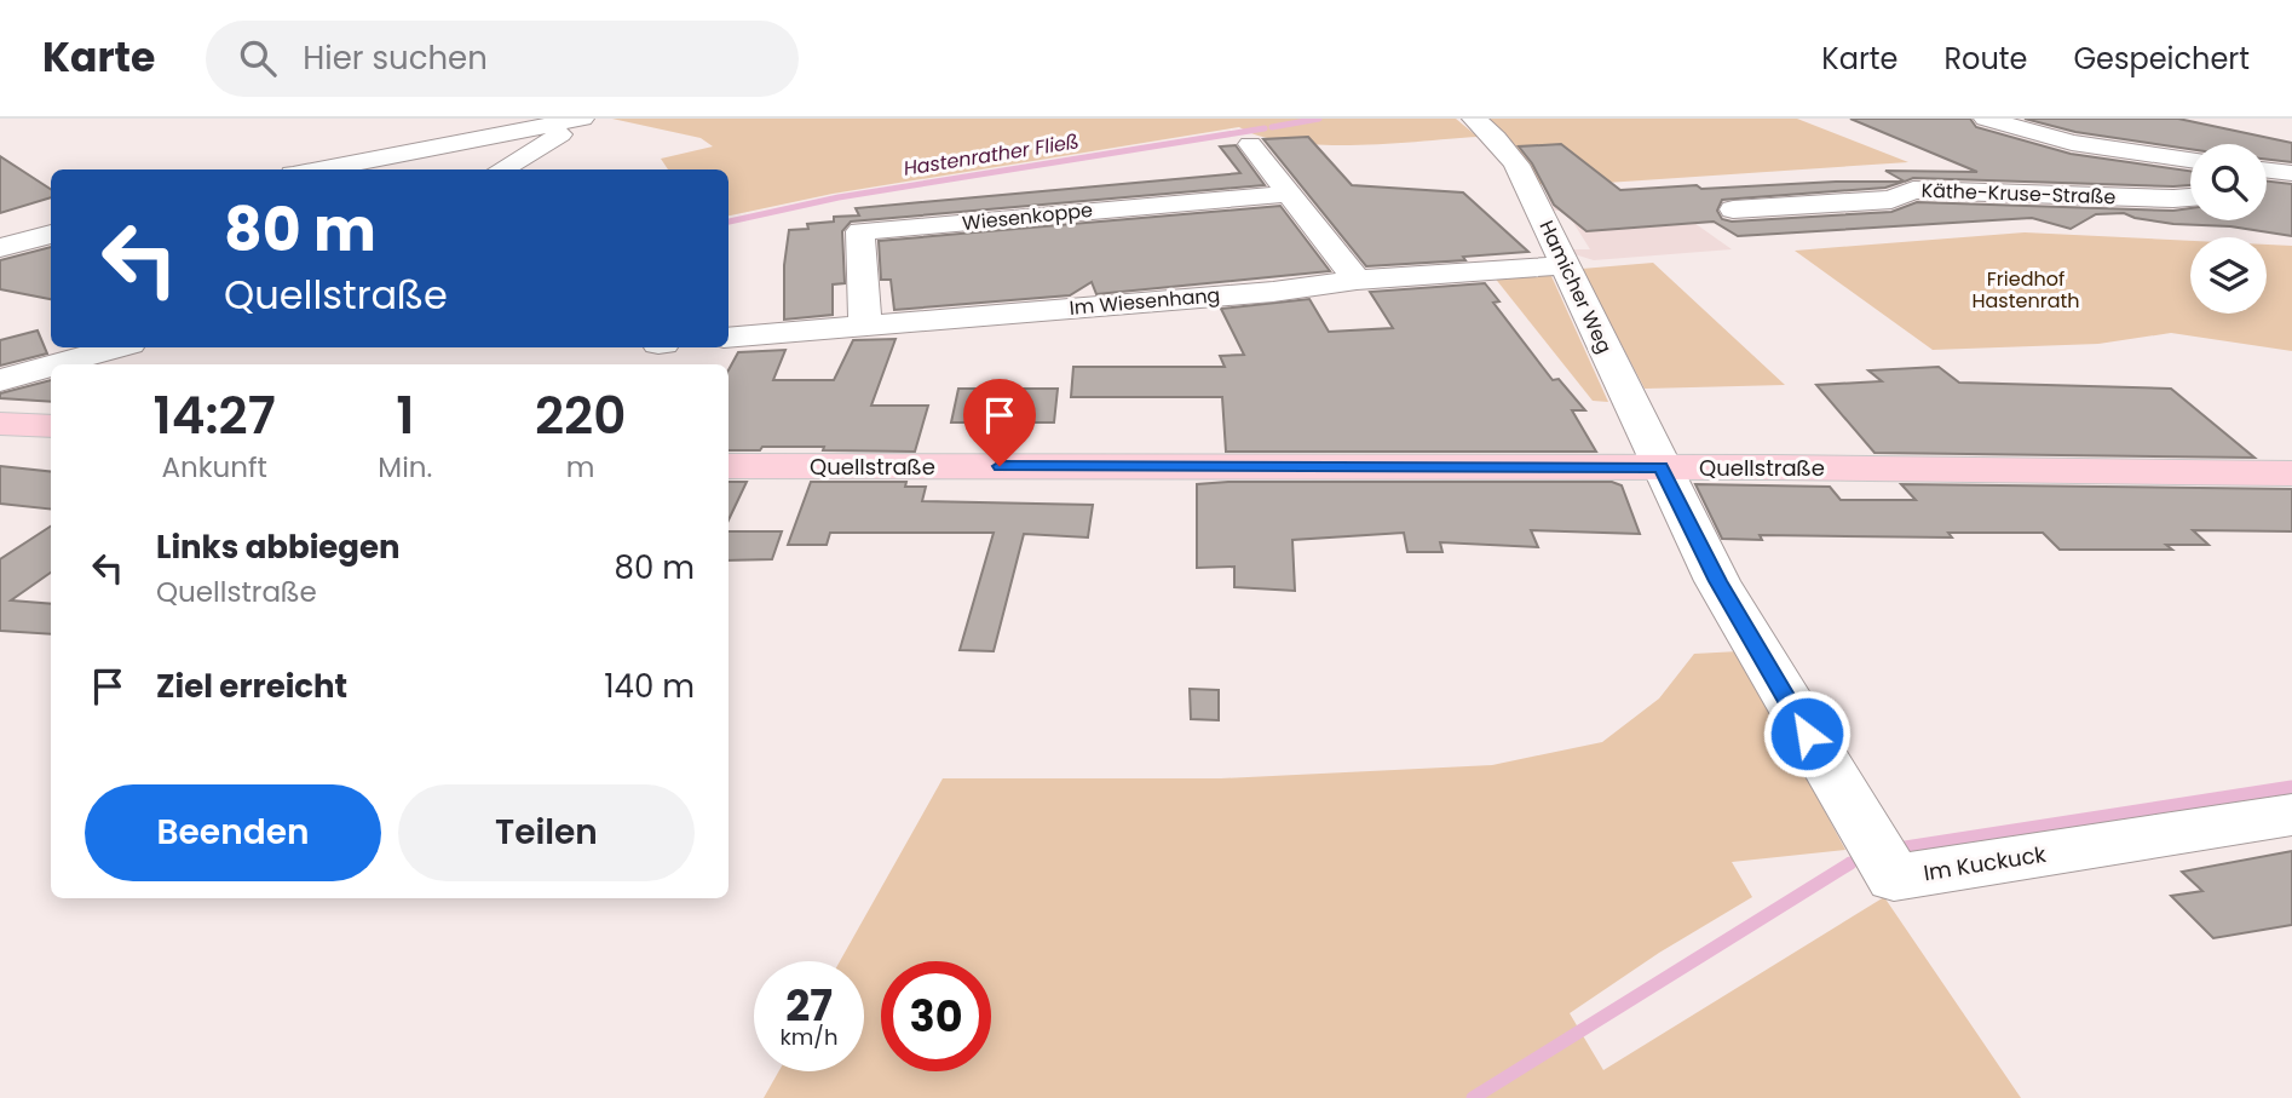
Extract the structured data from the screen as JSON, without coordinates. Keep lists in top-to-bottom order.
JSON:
{
  "streets": {
    "main road": ["Quellstraße"],
    "street": [
      "Käthe-Kruse-Straße",
      "Wiesenkoppe",
      "Hamicher Weg",
      "Im Wiesenhang",
      "Im Kuckuck"
    ]
  },
  "crossings": [
    ["Wiesenkoppe", "Im Wiesenhang"],
    ["Hamicher Weg", "Im Wiesenhang"],
    ["Hamicher Weg", "Quellstraße"],
    ["Hamicher Weg", "Im Kuckuck"],
    ["Quellstraße", "Im Kuckuck"]
  ],
  "water": ["Hastenrather Fließ"],
  "parks": ["Friedhof Hastenrath"],
  "page": {
    "header": "Karte",
    "search": "Hier suchen",
    "nav": ["Karte", "Route", "Gespeichert"],
    "turn": ["80 m", "Quellstraße"],
    "eta": [
      "14:27",
      "Ankunft",
      "1",
      "Min.",
      "220",
      "m"
    ],
    "list": [
      {
        "name": "Links abbiegen",
        "note": "Quellstraße",
        "value": "80 m"
      },
      {
        "name": "Ziel erreicht",
        "value": "140 m"
      }
    ],
    "buttons": ["Beenden", "Teilen"],
    "speed": "27 km/h",
    "limit": "30"
  }
}
